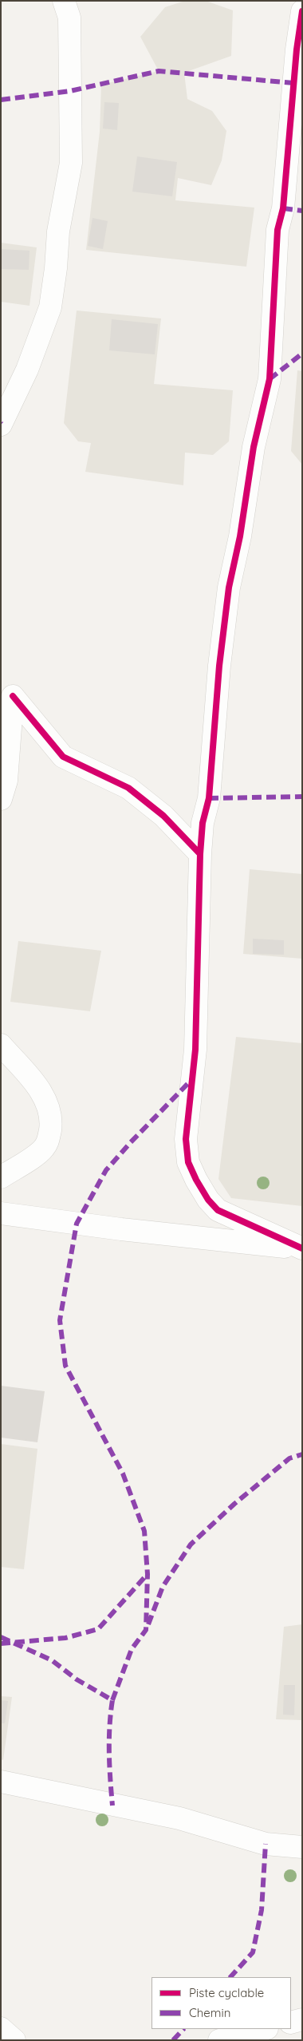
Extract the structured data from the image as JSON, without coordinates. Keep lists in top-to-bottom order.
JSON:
{
  "legend": ["Piste cyclable", "Chemin"]
}
